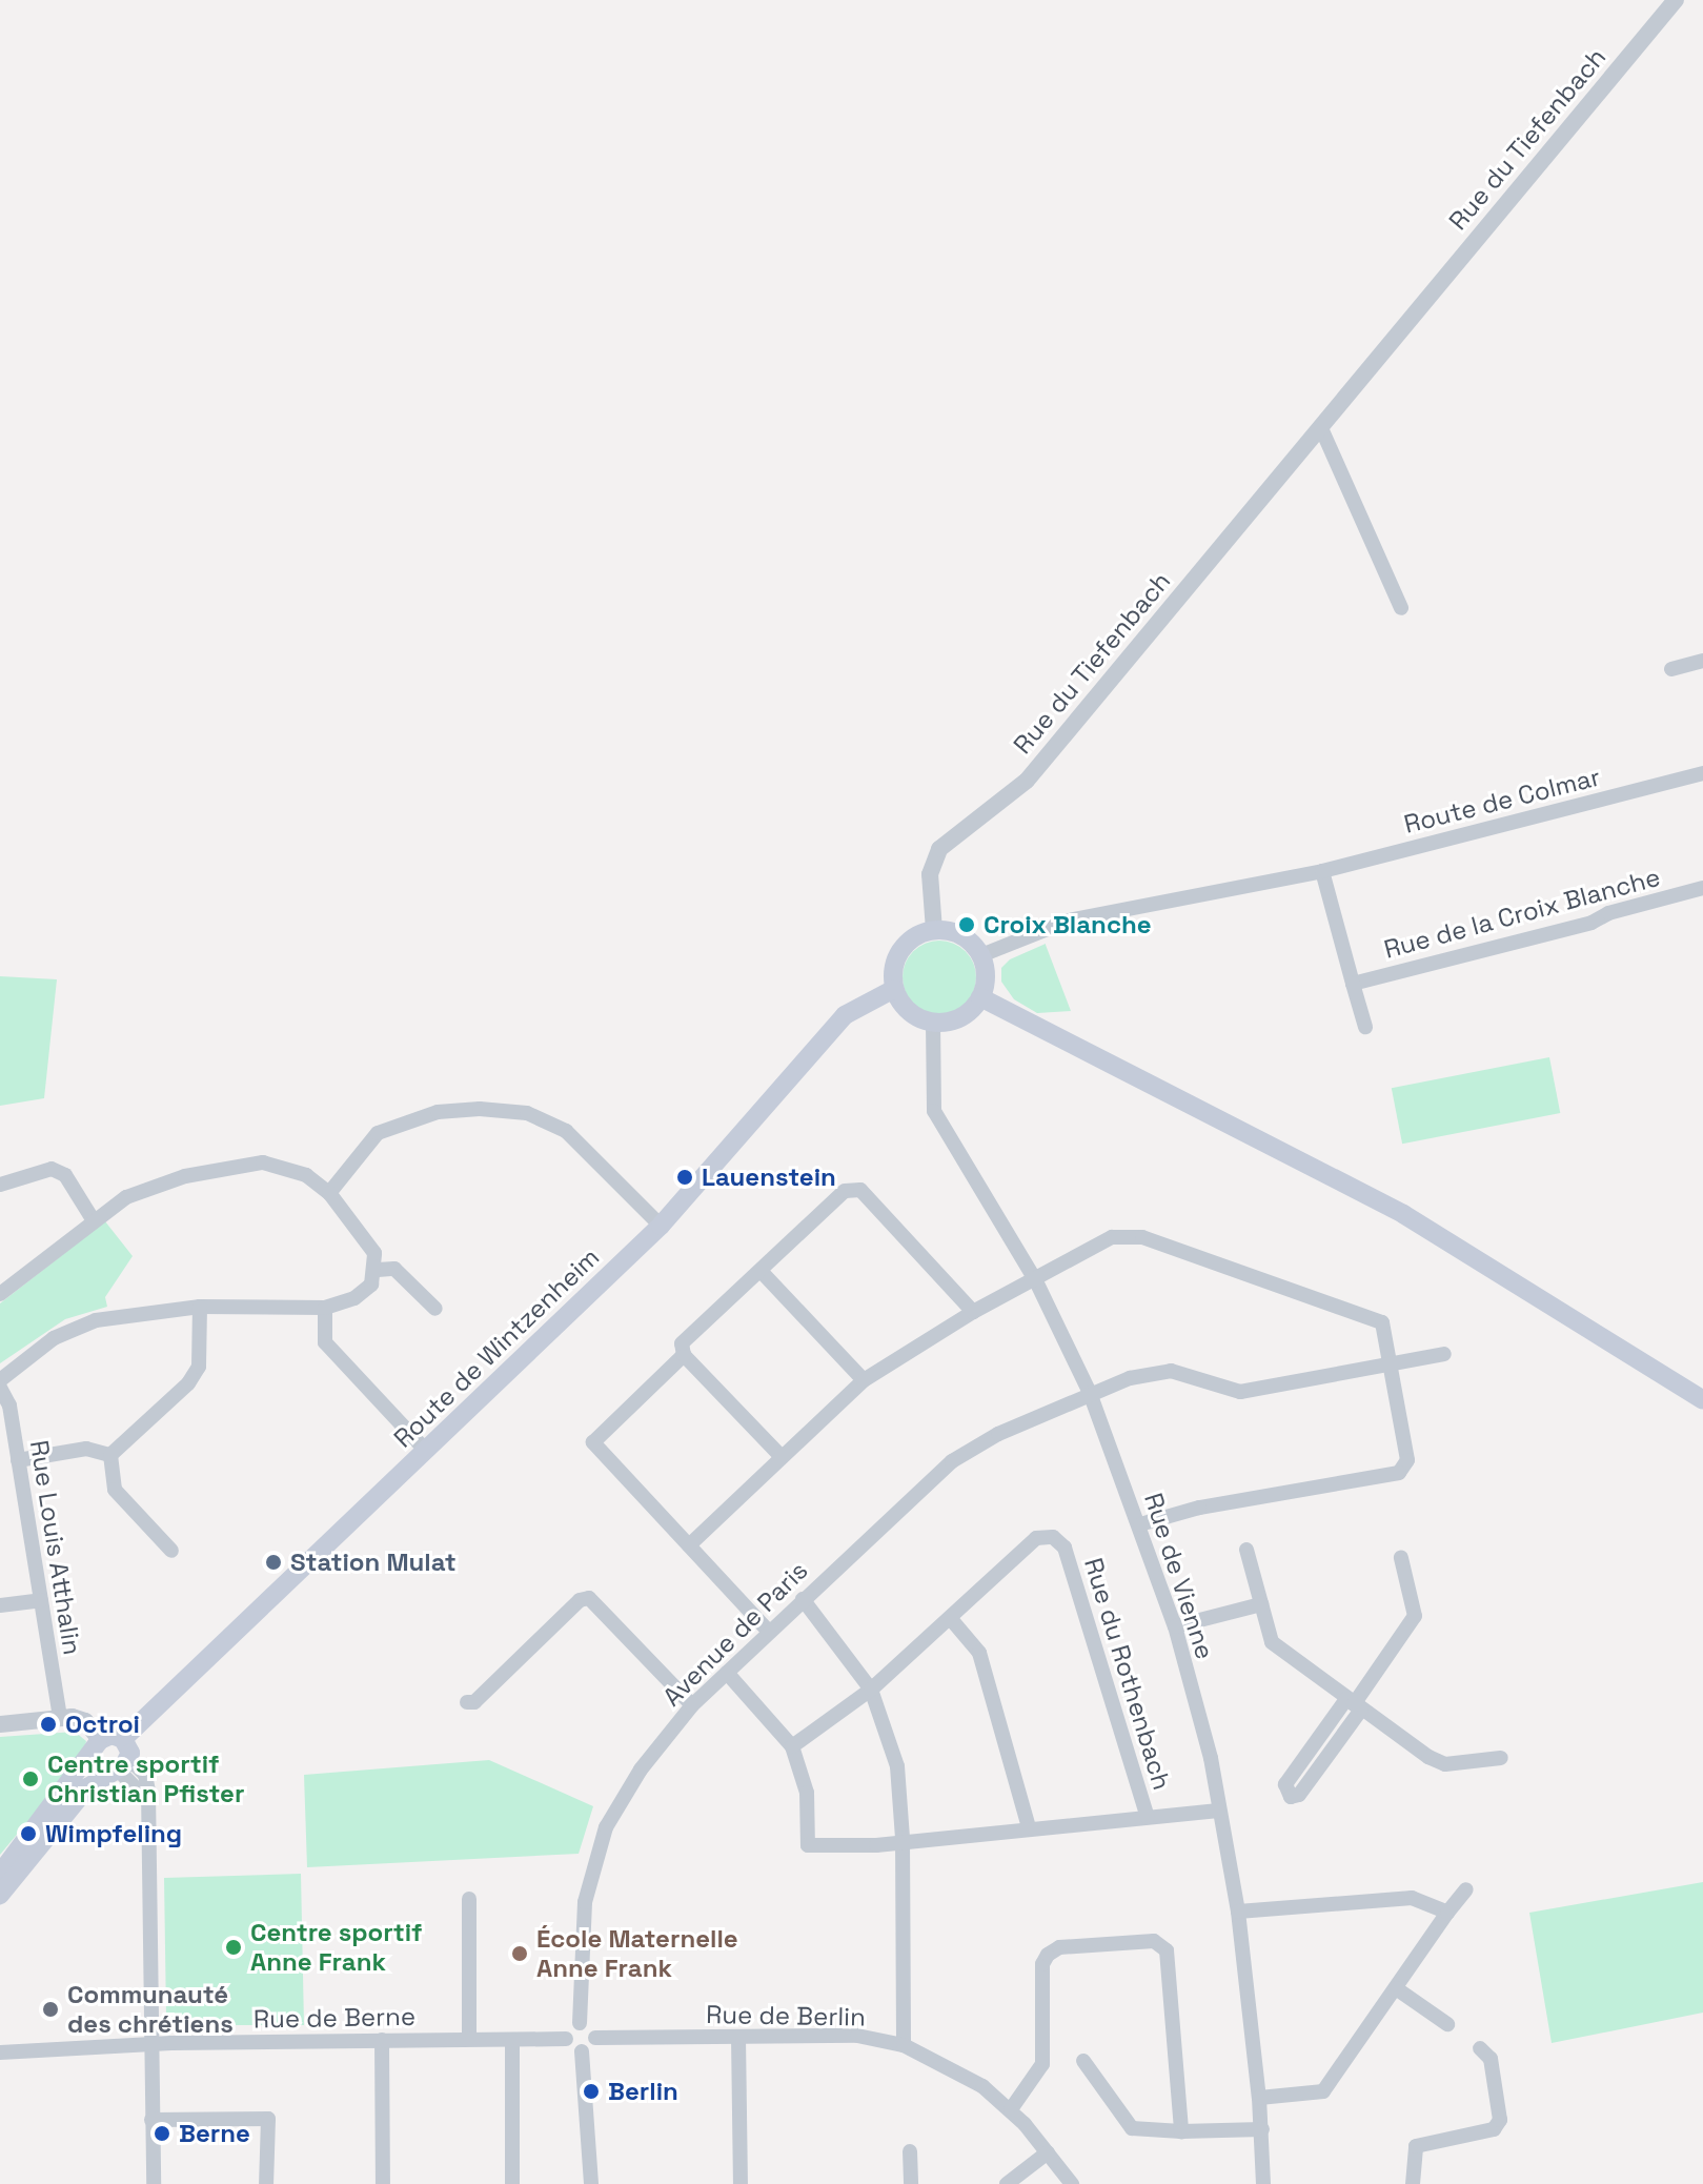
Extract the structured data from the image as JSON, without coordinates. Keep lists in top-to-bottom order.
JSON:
{
  "streets": {
    "main road": ["Route de Wintzenheim"],
    "street": [
      "Rue du Tiefenbach",
      "Route de Colmar",
      "Rue de la Croix Blanche",
      "Rue Louis Atthalin",
      "Rue de Vienne",
      "Avenue de Paris",
      "Rue du Rothenbach",
      "Rue de Berlin",
      "Rue de Berne"
    ]
  },
  "crossings": [
    ["Rue du Tiefenbach", "Route de Wintzenheim"],
    ["Rue du Tiefenbach", "Rue de Vienne"],
    ["Route de Wintzenheim", "Rue de Vienne"],
    ["Rue de Vienne", "Avenue de Paris"],
    ["Avenue de Paris", "Rue de Berlin"],
    ["Avenue de Paris", "Rue de Berne"],
    ["Rue de Berlin", "Rue de Berne"]
  ],
  "places": [
    "Croix Blanche",
    "Lauenstein",
    "Station Mulat",
    "Octroi",
    "Centre sportif Christian Pfister",
    "Wimpfeling",
    "Centre sportif Anne Frank",
    "École Maternelle Anne Frank",
    "Communauté des chrétiens",
    "Berlin",
    "Berne"
  ]
}
